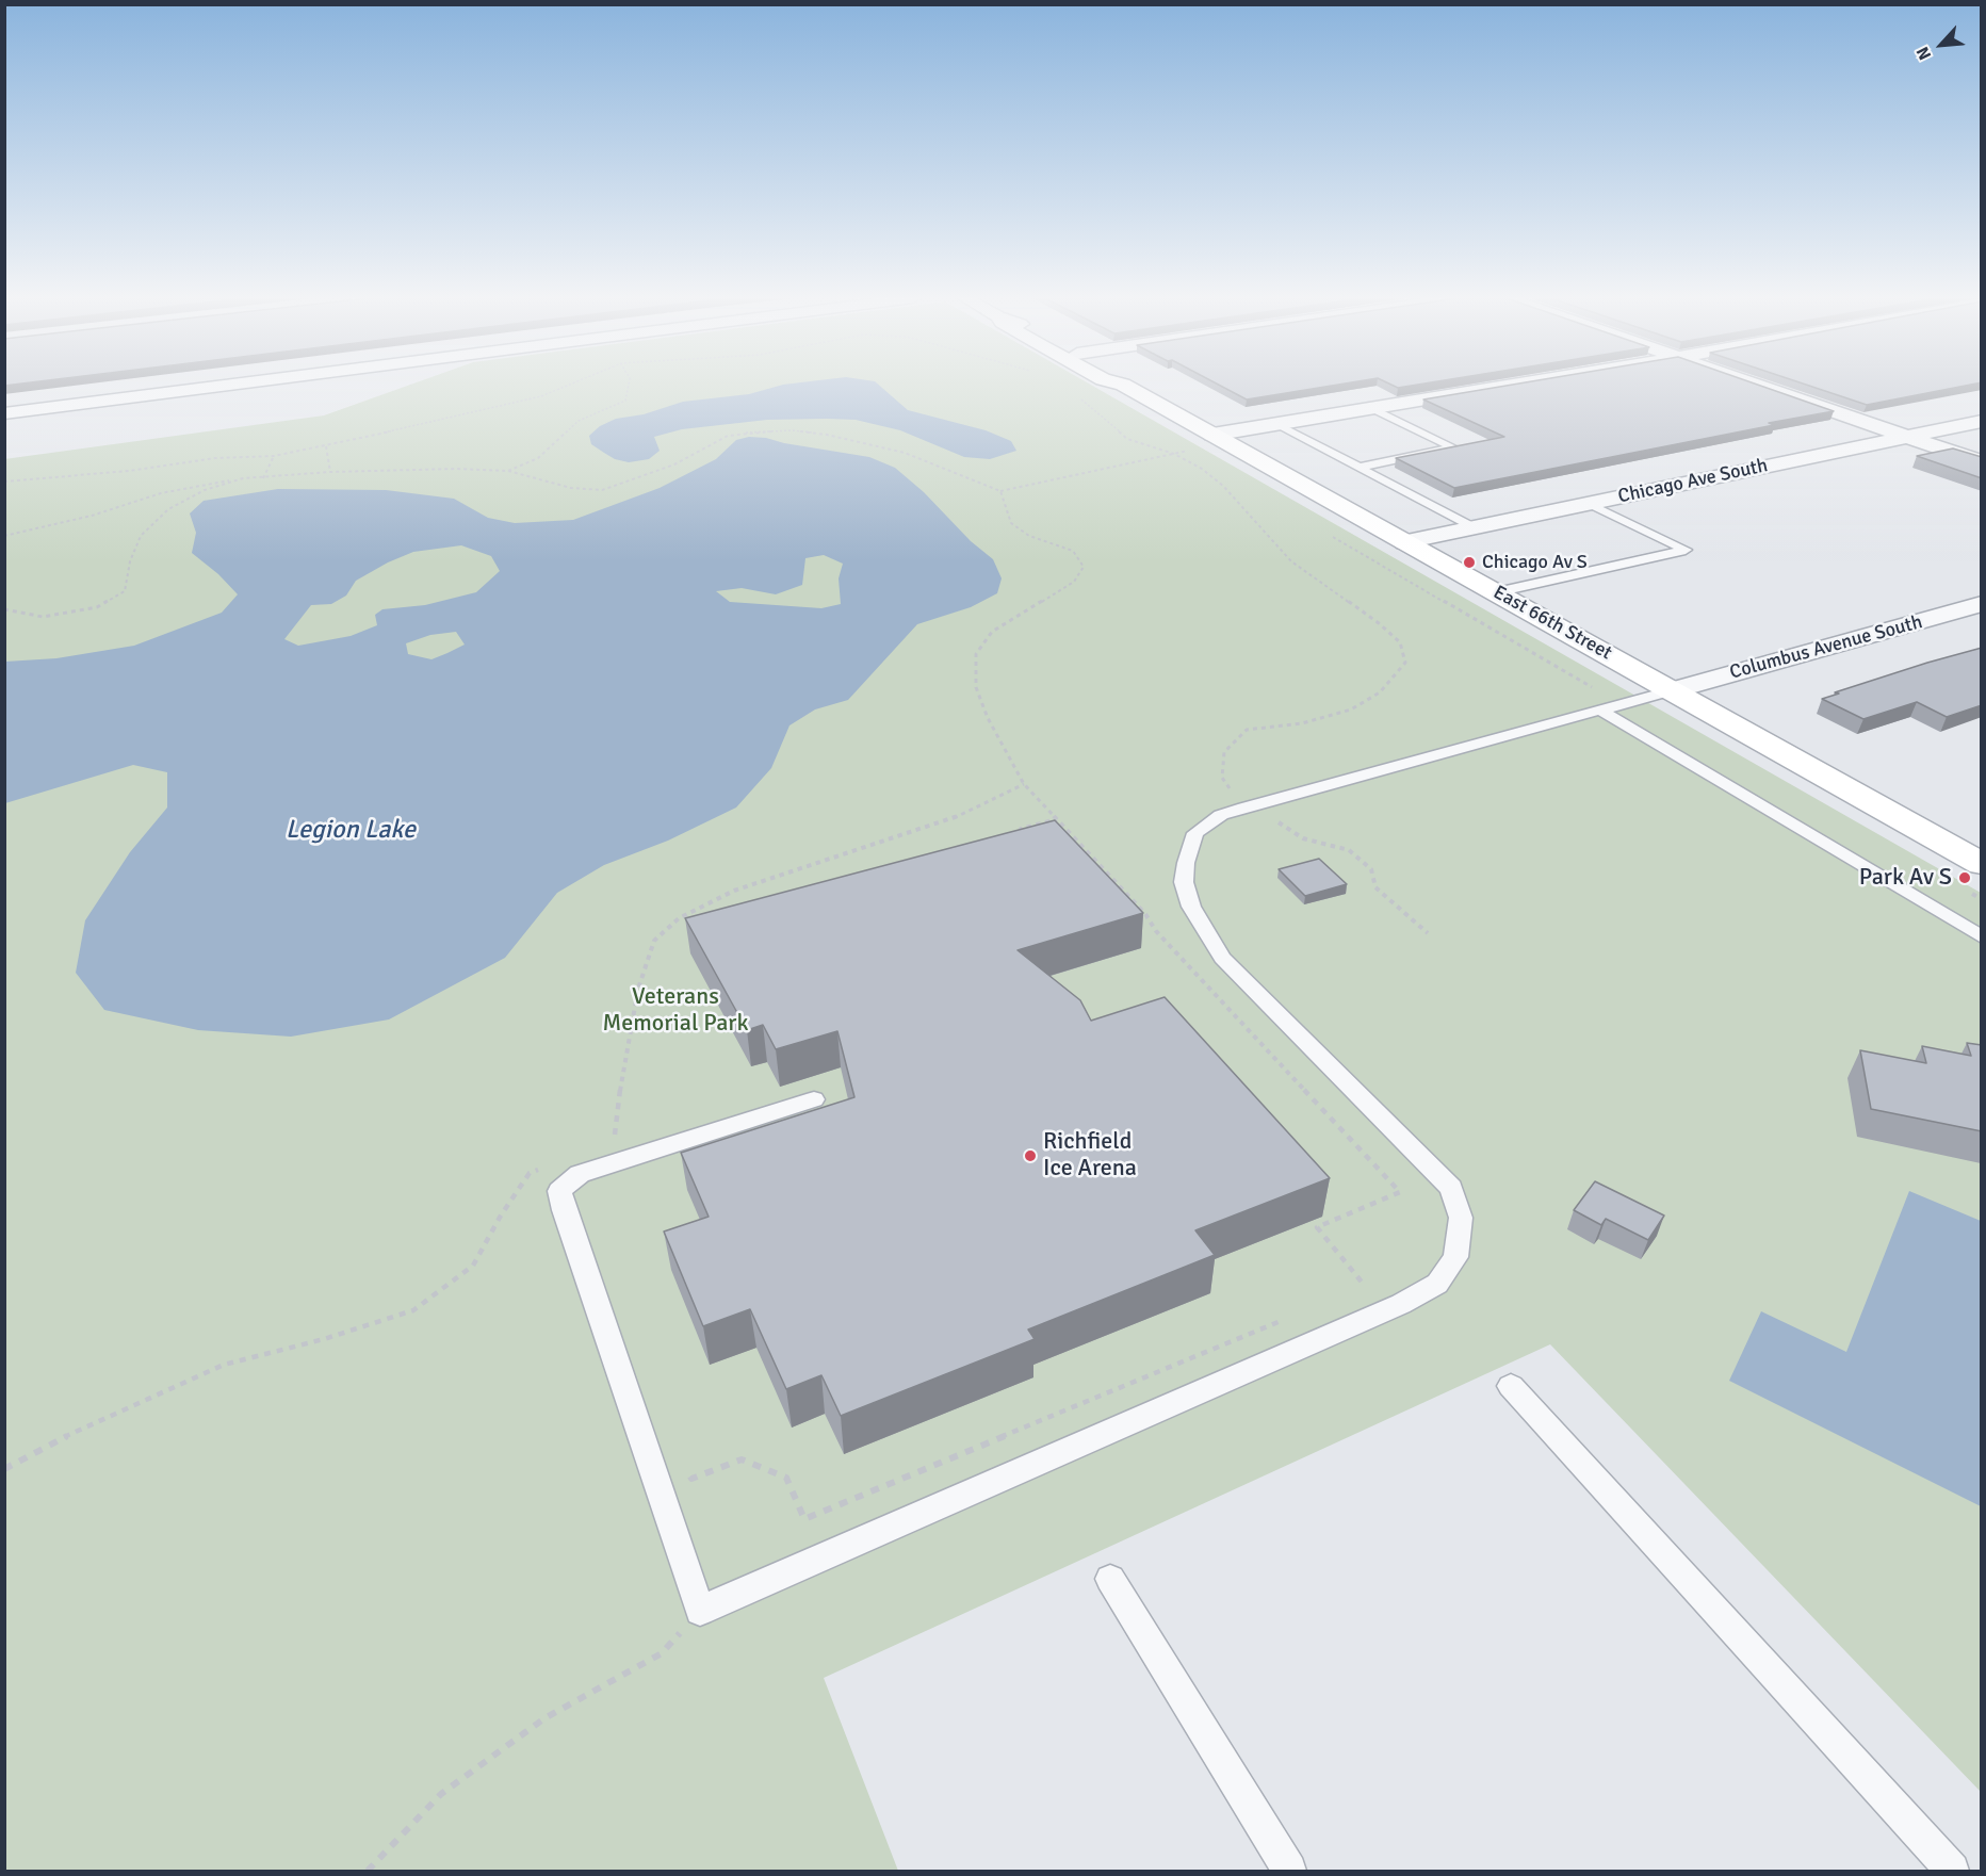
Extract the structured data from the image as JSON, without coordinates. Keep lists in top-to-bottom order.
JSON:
{
  "streets": {
    "main road": ["East 66th Street"],
    "street": ["Chicago Ave South", "Columbus Avenue South"]
  },
  "crossings": [
    ["Chicago Ave South", "East 66th Street"],
    ["East 66th Street", "Columbus Avenue South"]
  ],
  "water": ["Legion Lake"],
  "parks": ["Veterans Memorial Park"],
  "places": ["Chicago Av S", "Park Av S", "Richfield Ice Arena"],
  "north": "bottom left"
}
